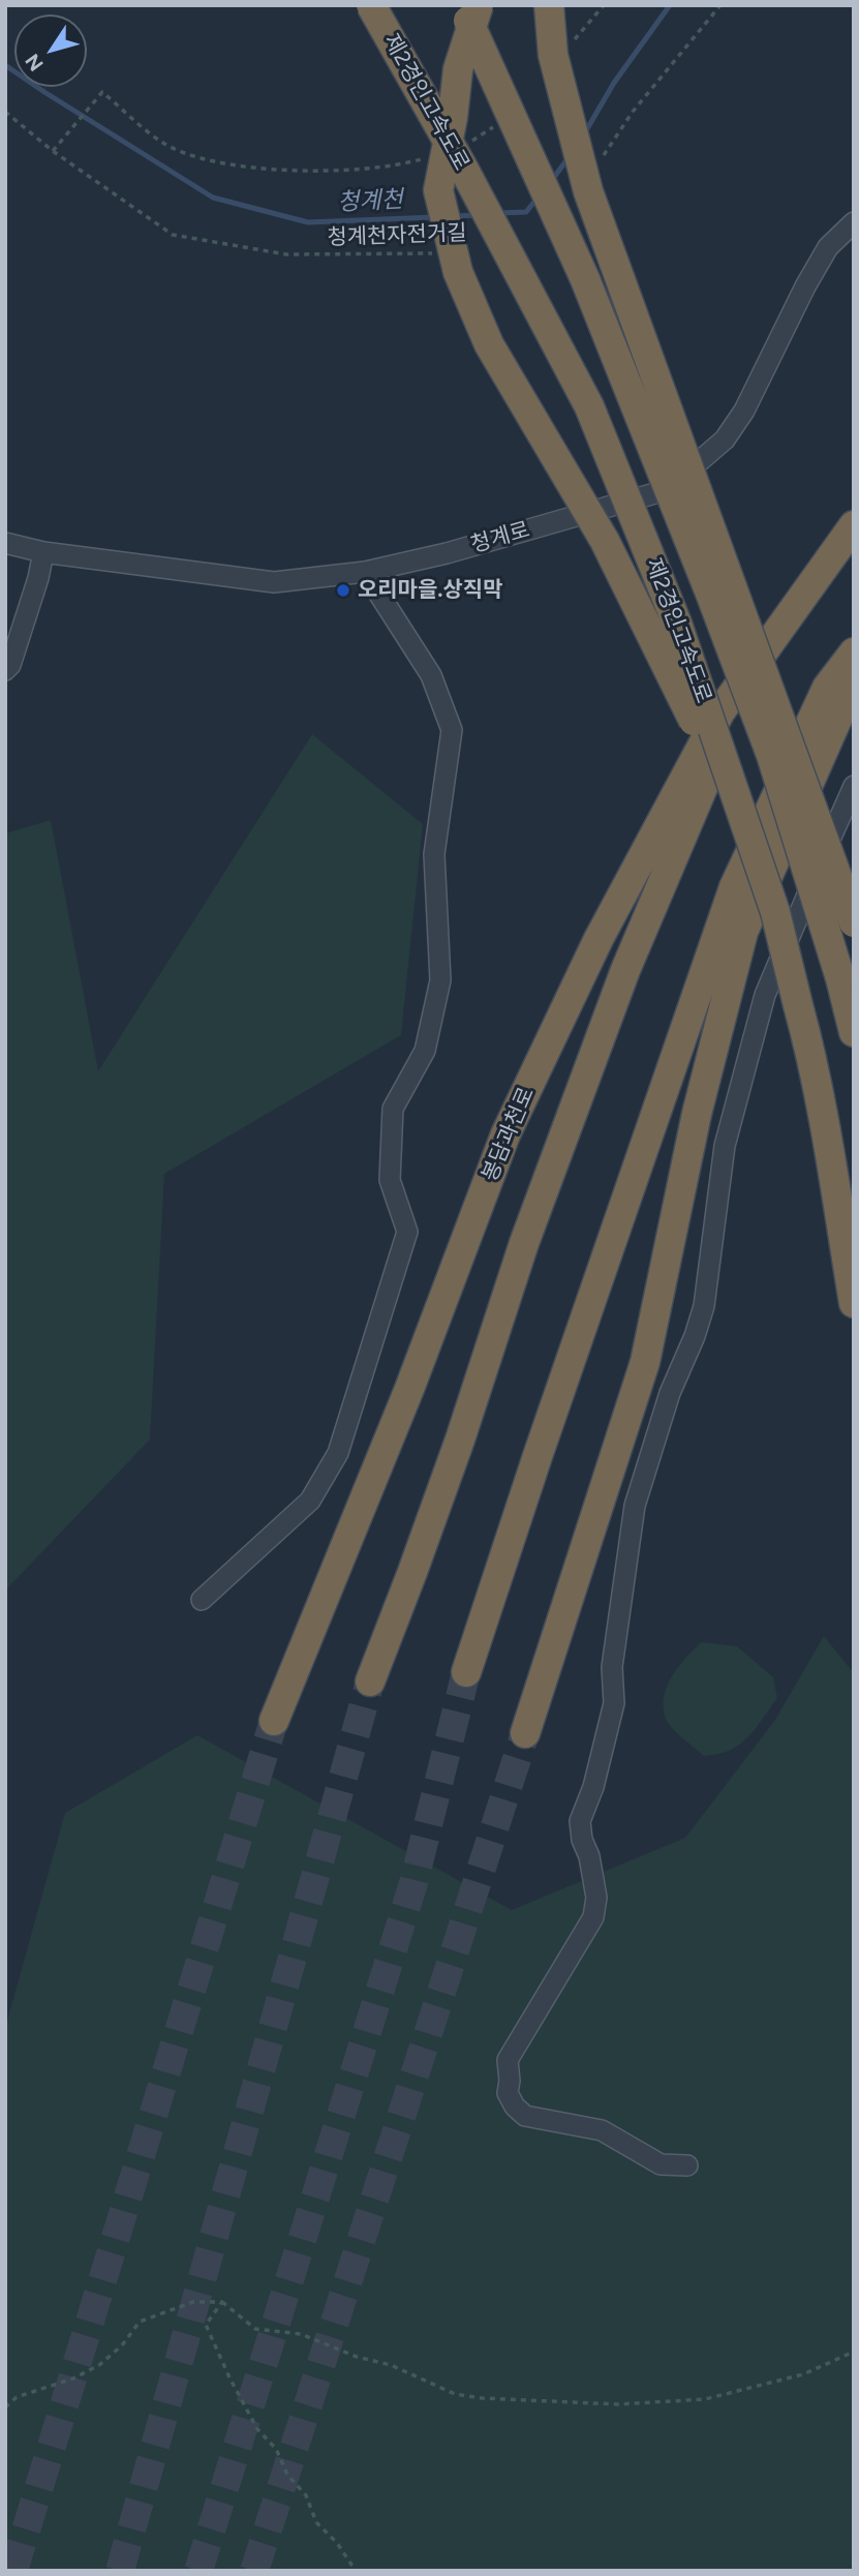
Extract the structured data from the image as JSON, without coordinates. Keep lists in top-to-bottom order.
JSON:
{
  "streets": {
    "highway": ["제2경인고속도로", "봉담과천로"],
    "street": ["청계로"],
    "path": ["청계천자전거길"]
  },
  "water": ["청계천"],
  "places": ["오리마을.상직막"],
  "north": "bottom left"
}
